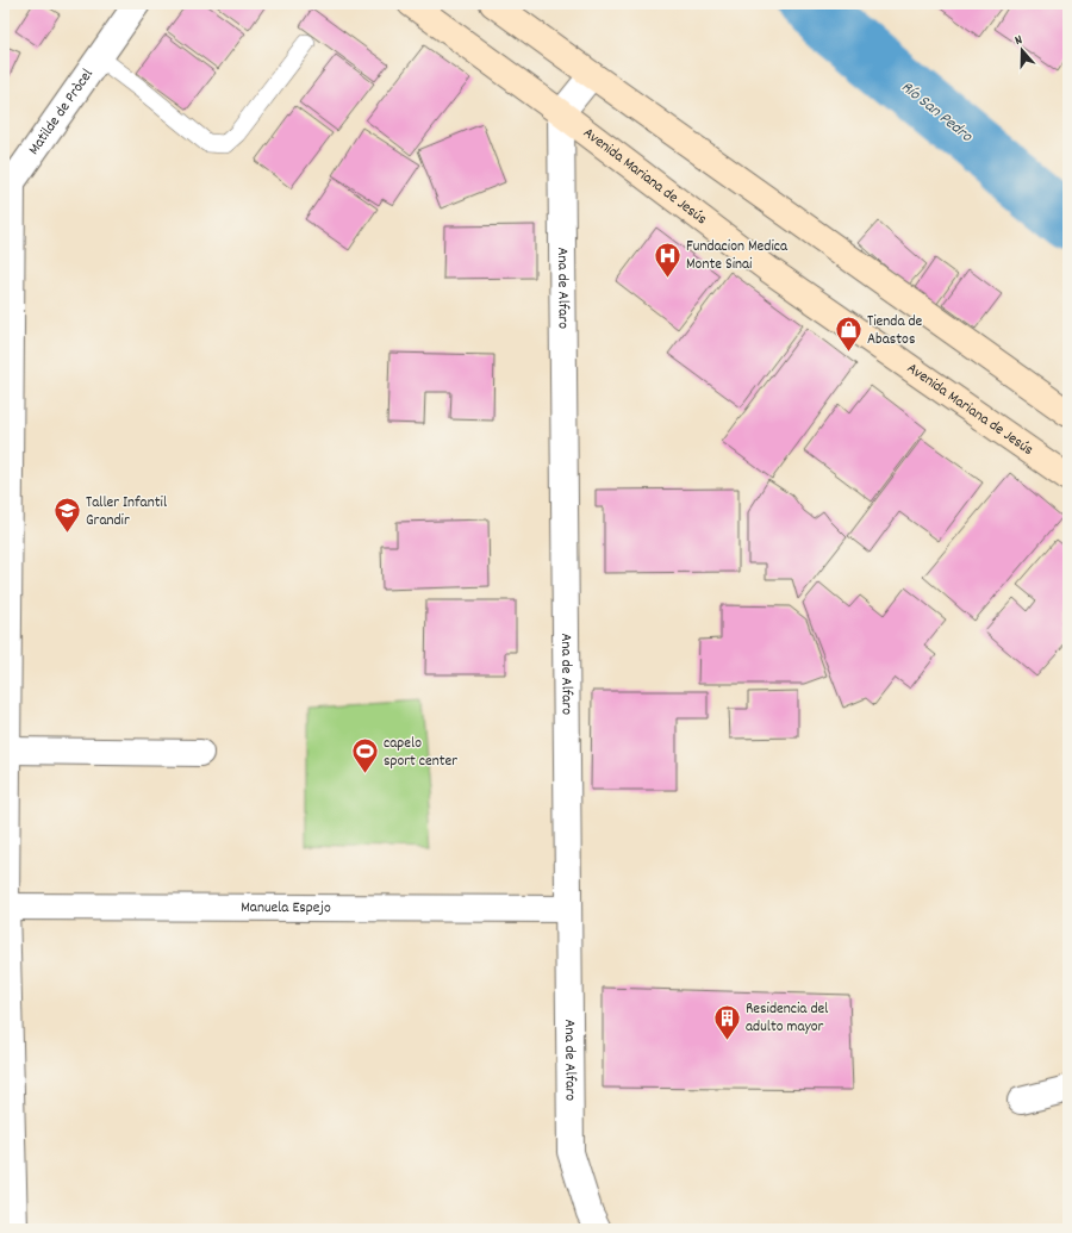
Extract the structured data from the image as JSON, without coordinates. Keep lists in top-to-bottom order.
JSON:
{
  "streets": {
    "street": [
      "Matilde de Pròcel",
      "Avenida Mariana de Jesús",
      "Ana de Alfaro",
      "Manuela Espejo"
    ]
  },
  "crossings": [
    ["Matilde de Pròcel", "Manuela Espejo"],
    ["Avenida Mariana de Jesús", "Ana de Alfaro"],
    ["Ana de Alfaro", "Manuela Espejo"]
  ],
  "water": ["Río San Pedro"],
  "places": {
    "hospital": ["Fundacion Medica Monte Sinai"],
    "shop": ["Tienda de Abastos"],
    "school or university": ["Taller Infantil Grandir"],
    "sports": ["capelo sport center"],
    "building": ["Residencia del adulto mayor"]
  },
  "north": "top"
}
